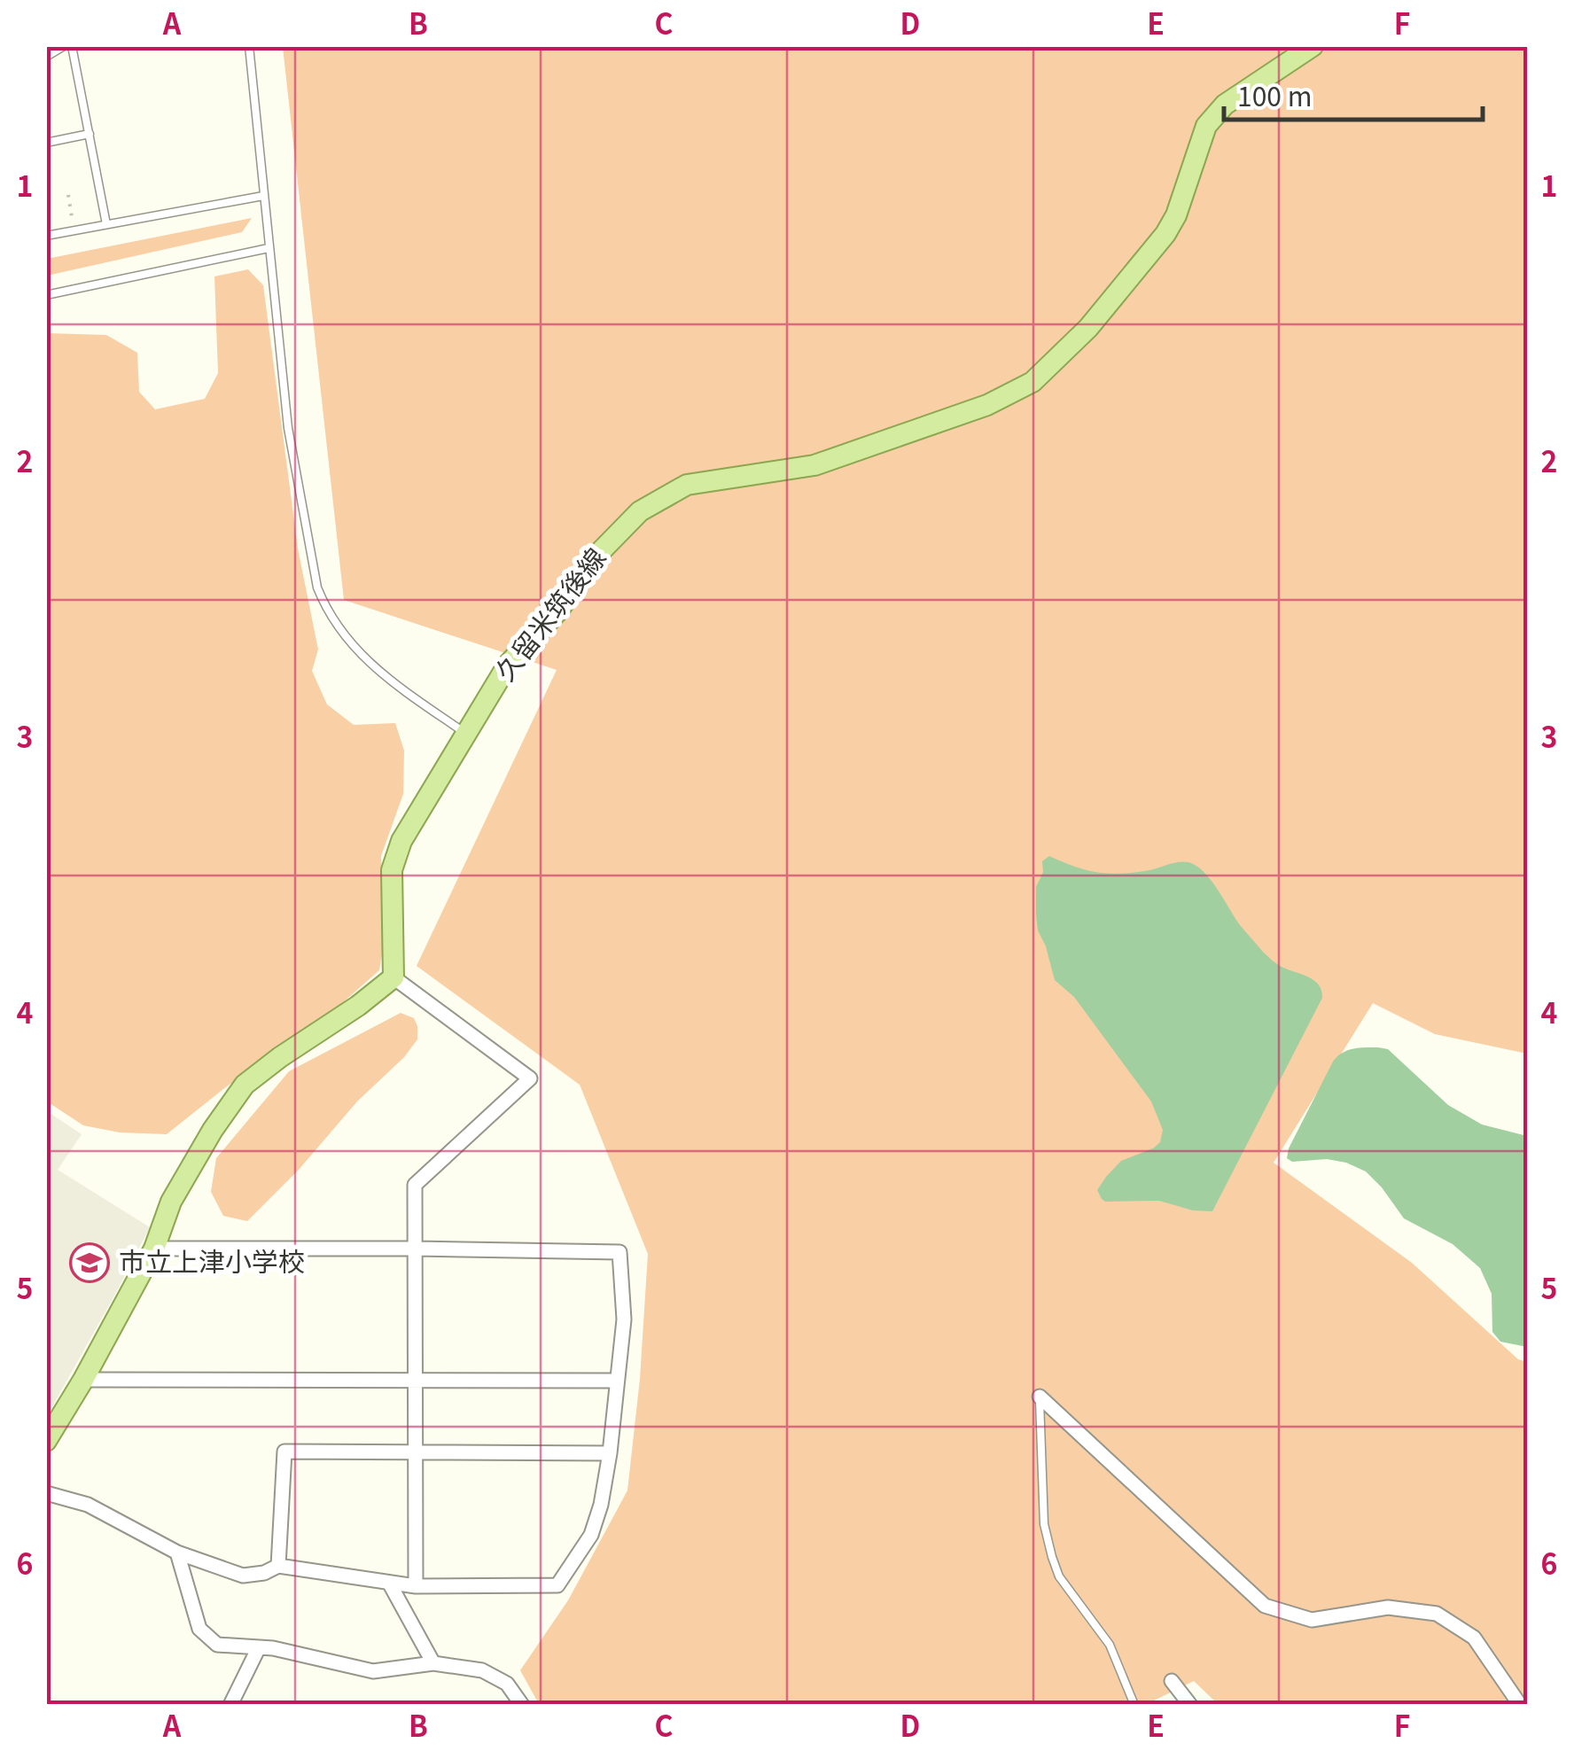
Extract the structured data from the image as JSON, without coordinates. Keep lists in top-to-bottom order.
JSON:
{
  "streets": {
    "main road": ["久留米筑後線"]
  },
  "places": {
    "school or university": ["市立上津小学校"]
  },
  "scale_bar": "100 m",
  "grid": {
    "columns": [
      "A",
      "B",
      "C",
      "D",
      "E",
      "F"
    ],
    "rows": [
      "1",
      "2",
      "3",
      "4",
      "5",
      "6"
    ]
  }
}
